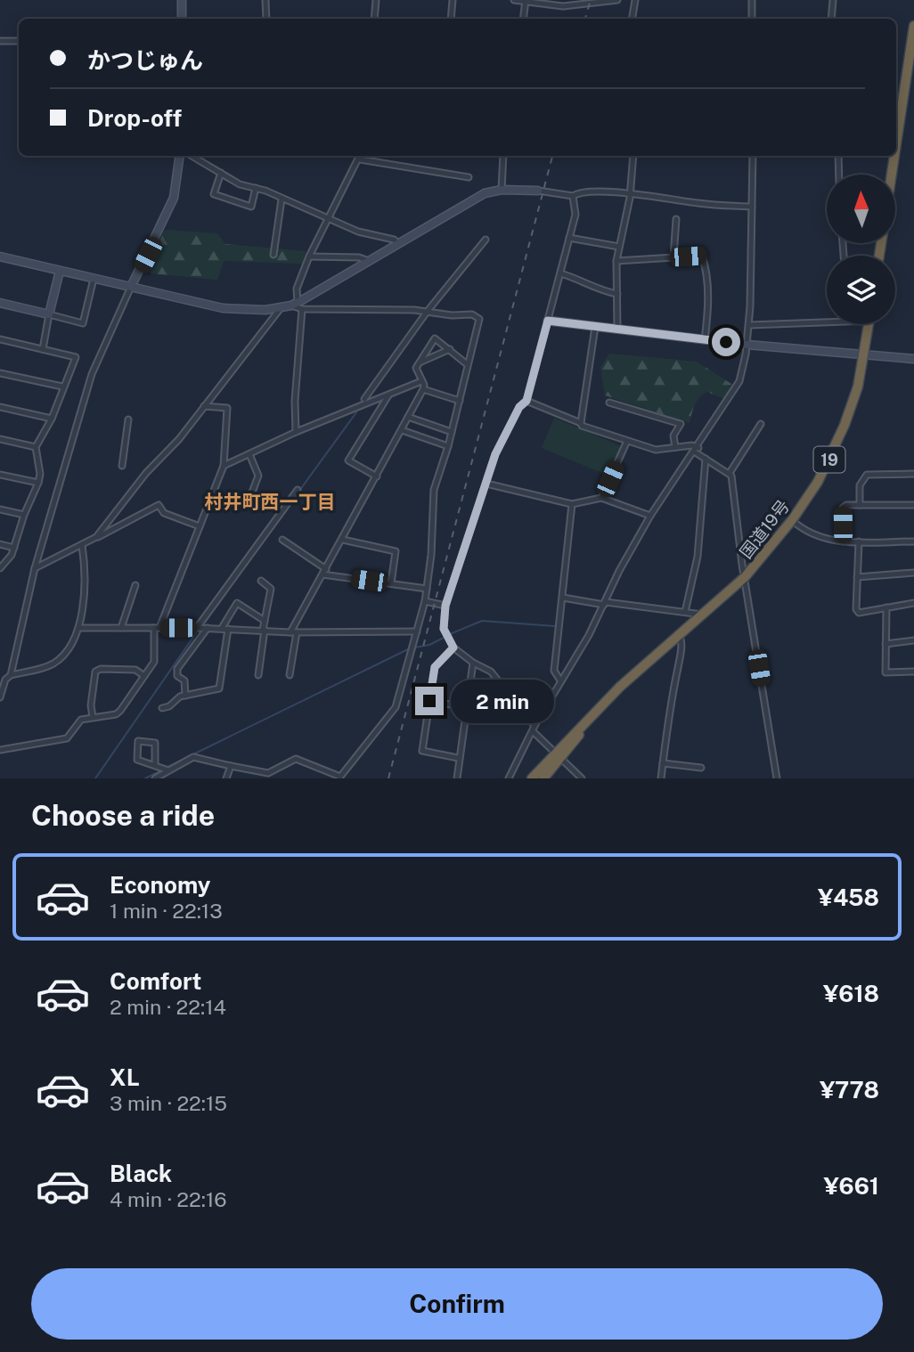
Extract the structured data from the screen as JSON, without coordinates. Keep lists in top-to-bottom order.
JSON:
{
  "streets": {
    "highway": ["19", "国道19号"]
  },
  "districts": ["村井町西一丁目"],
  "north": "top",
  "page": {
    "banner": ["かつじゅん", "Drop-off"],
    "bubble": "2 min",
    "heading": "Choose a ride",
    "list": [
      {
        "name": "Economy",
        "note": "1 min · 22:13",
        "value": "¥458"
      },
      {
        "name": "Comfort",
        "note": "2 min · 22:14",
        "value": "¥618"
      },
      {
        "name": "XL",
        "note": "3 min · 22:15",
        "value": "¥778"
      },
      {
        "name": "Black",
        "note": "4 min · 22:16",
        "value": "¥661"
      }
    ],
    "buttons": "Confirm"
  }
}
